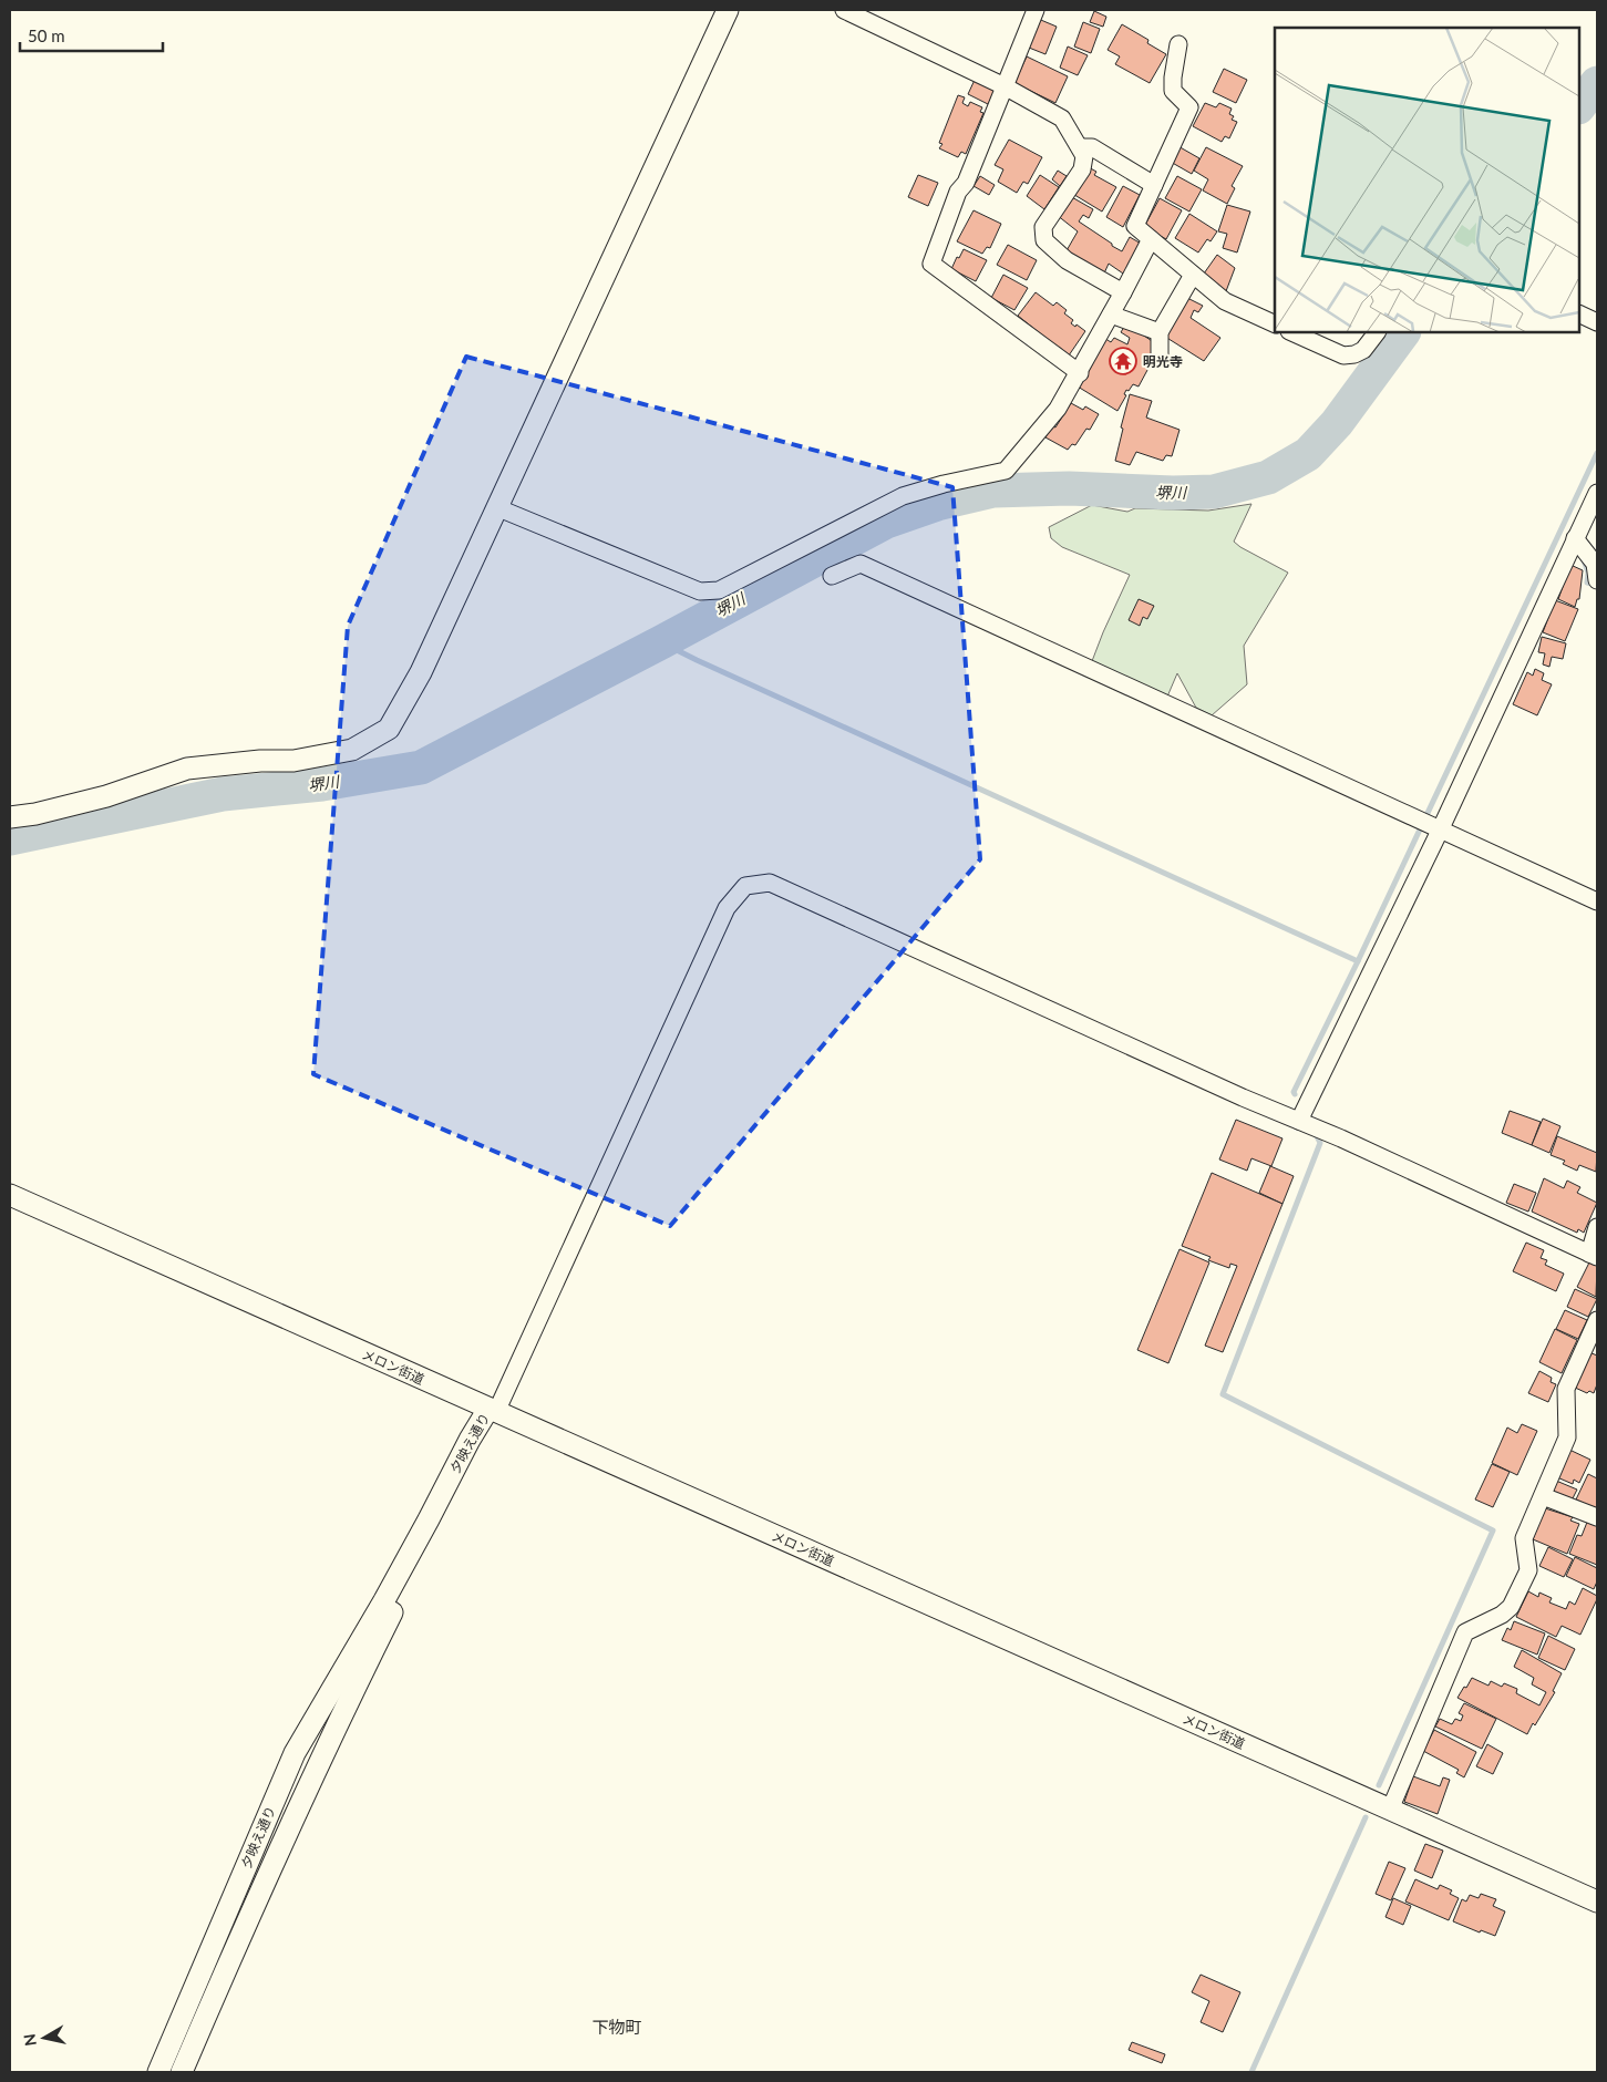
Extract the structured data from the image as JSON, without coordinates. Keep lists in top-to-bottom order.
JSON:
{
  "streets": {
    "street": ["メロン街道", "夕映え通り"]
  },
  "crossings": [
    ["メロン街道", "夕映え通り"]
  ],
  "districts": ["下物町"],
  "water": ["堺川"],
  "places": {
    "temple": ["明光寺"]
  },
  "scale_bar": "50 m",
  "north": "left"
}
